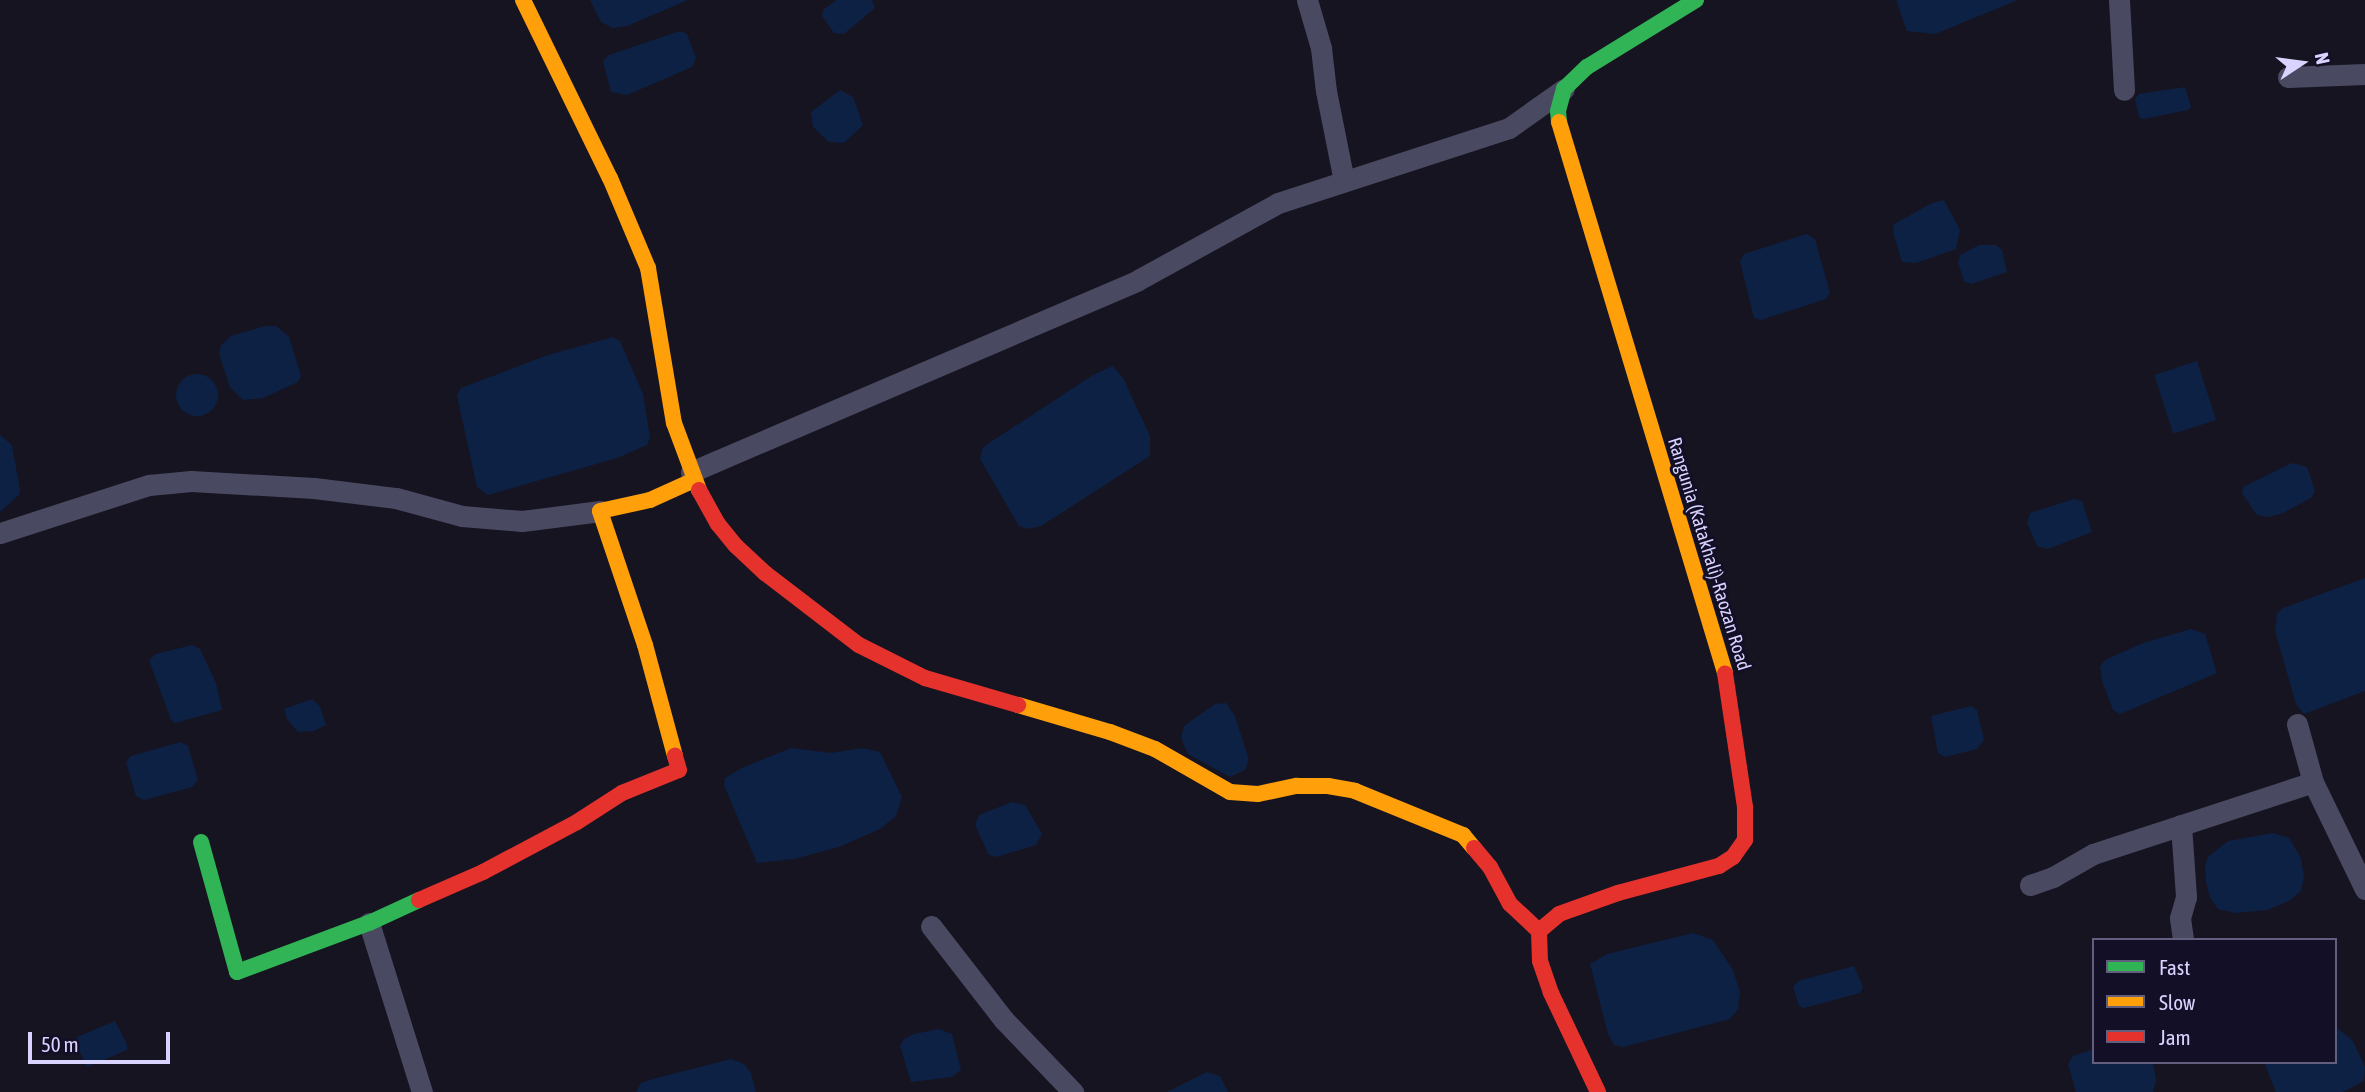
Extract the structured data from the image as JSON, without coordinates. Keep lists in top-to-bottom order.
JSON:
{
  "streets": {
    "street": ["Rangunia (Katakhali)-Raozan Road"]
  },
  "legend": ["Fast", "Slow", "Jam"],
  "scale_bar": "50 m",
  "north": "right"
}
